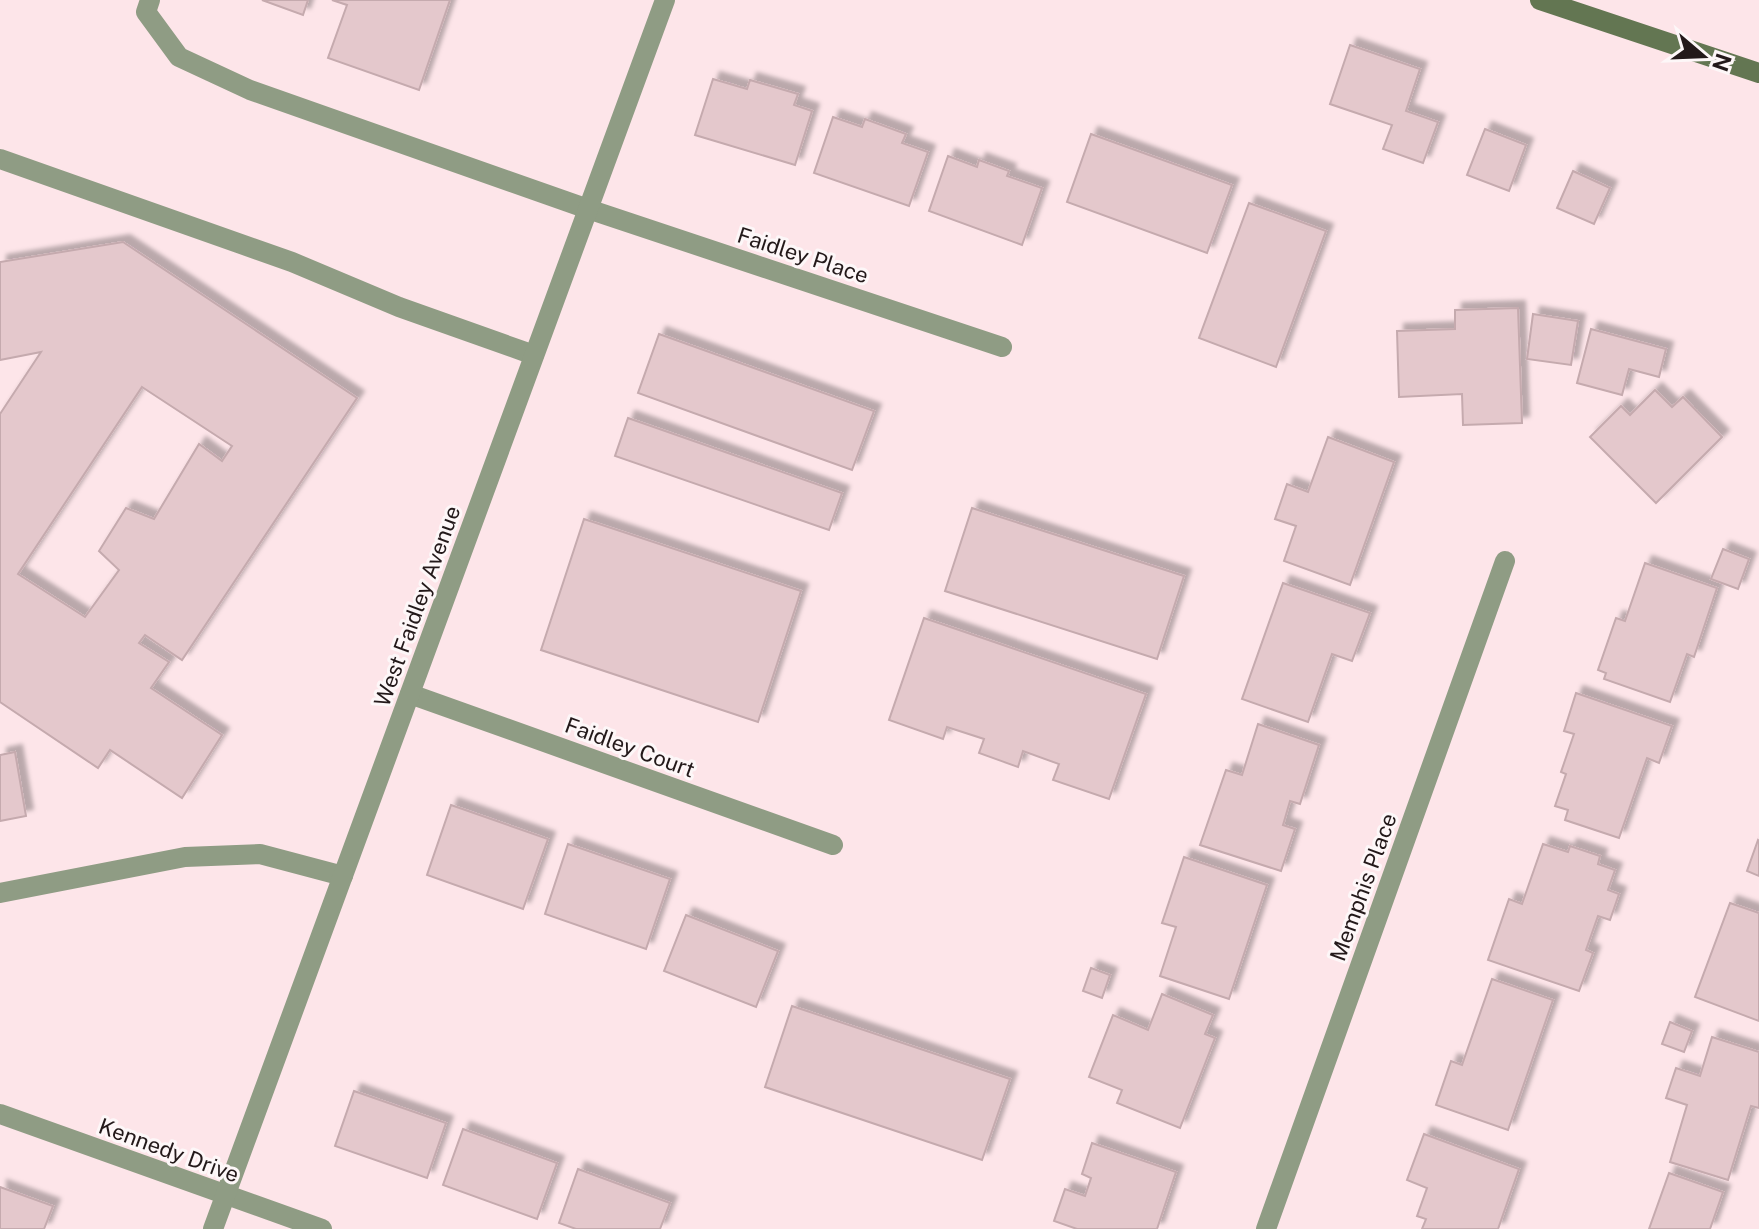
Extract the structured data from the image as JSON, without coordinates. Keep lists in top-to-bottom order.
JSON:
{
  "streets": {
    "street": [
      "Faidley Place",
      "West Faidley Avenue",
      "Faidley Court",
      "Memphis Place",
      "Kennedy Drive"
    ]
  },
  "crossings": [
    ["Faidley Place", "West Faidley Avenue"],
    ["West Faidley Avenue", "Faidley Court"],
    ["West Faidley Avenue", "Kennedy Drive"]
  ],
  "north": "right"
}
